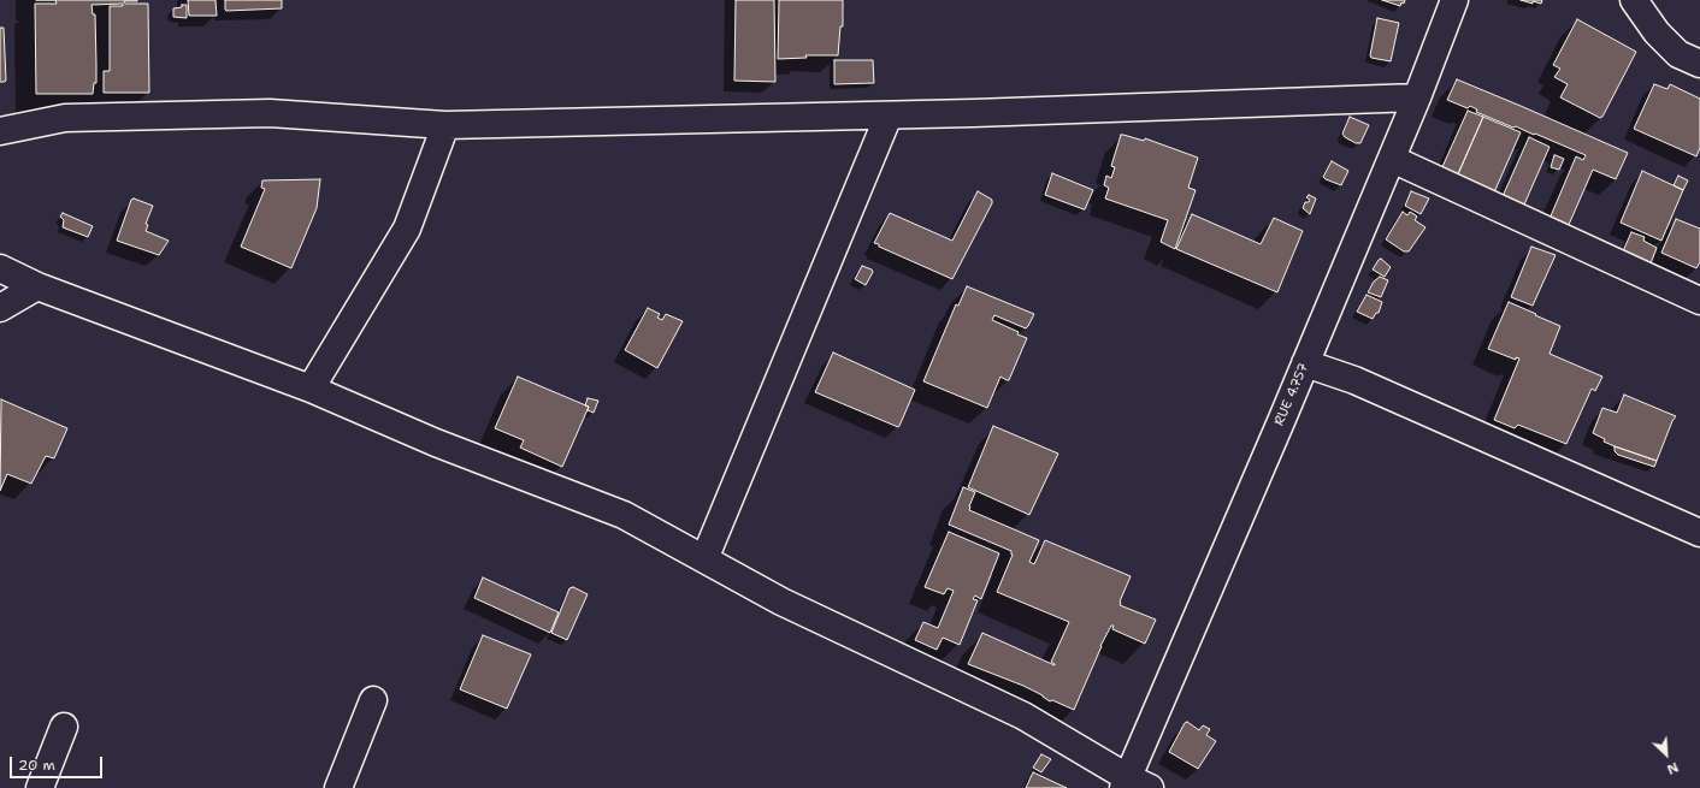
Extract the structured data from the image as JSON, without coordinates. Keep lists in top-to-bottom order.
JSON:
{
  "streets": {
    "street": ["RUE 4.757"]
  },
  "scale_bar": "20 m",
  "north": "bottom right"
}
